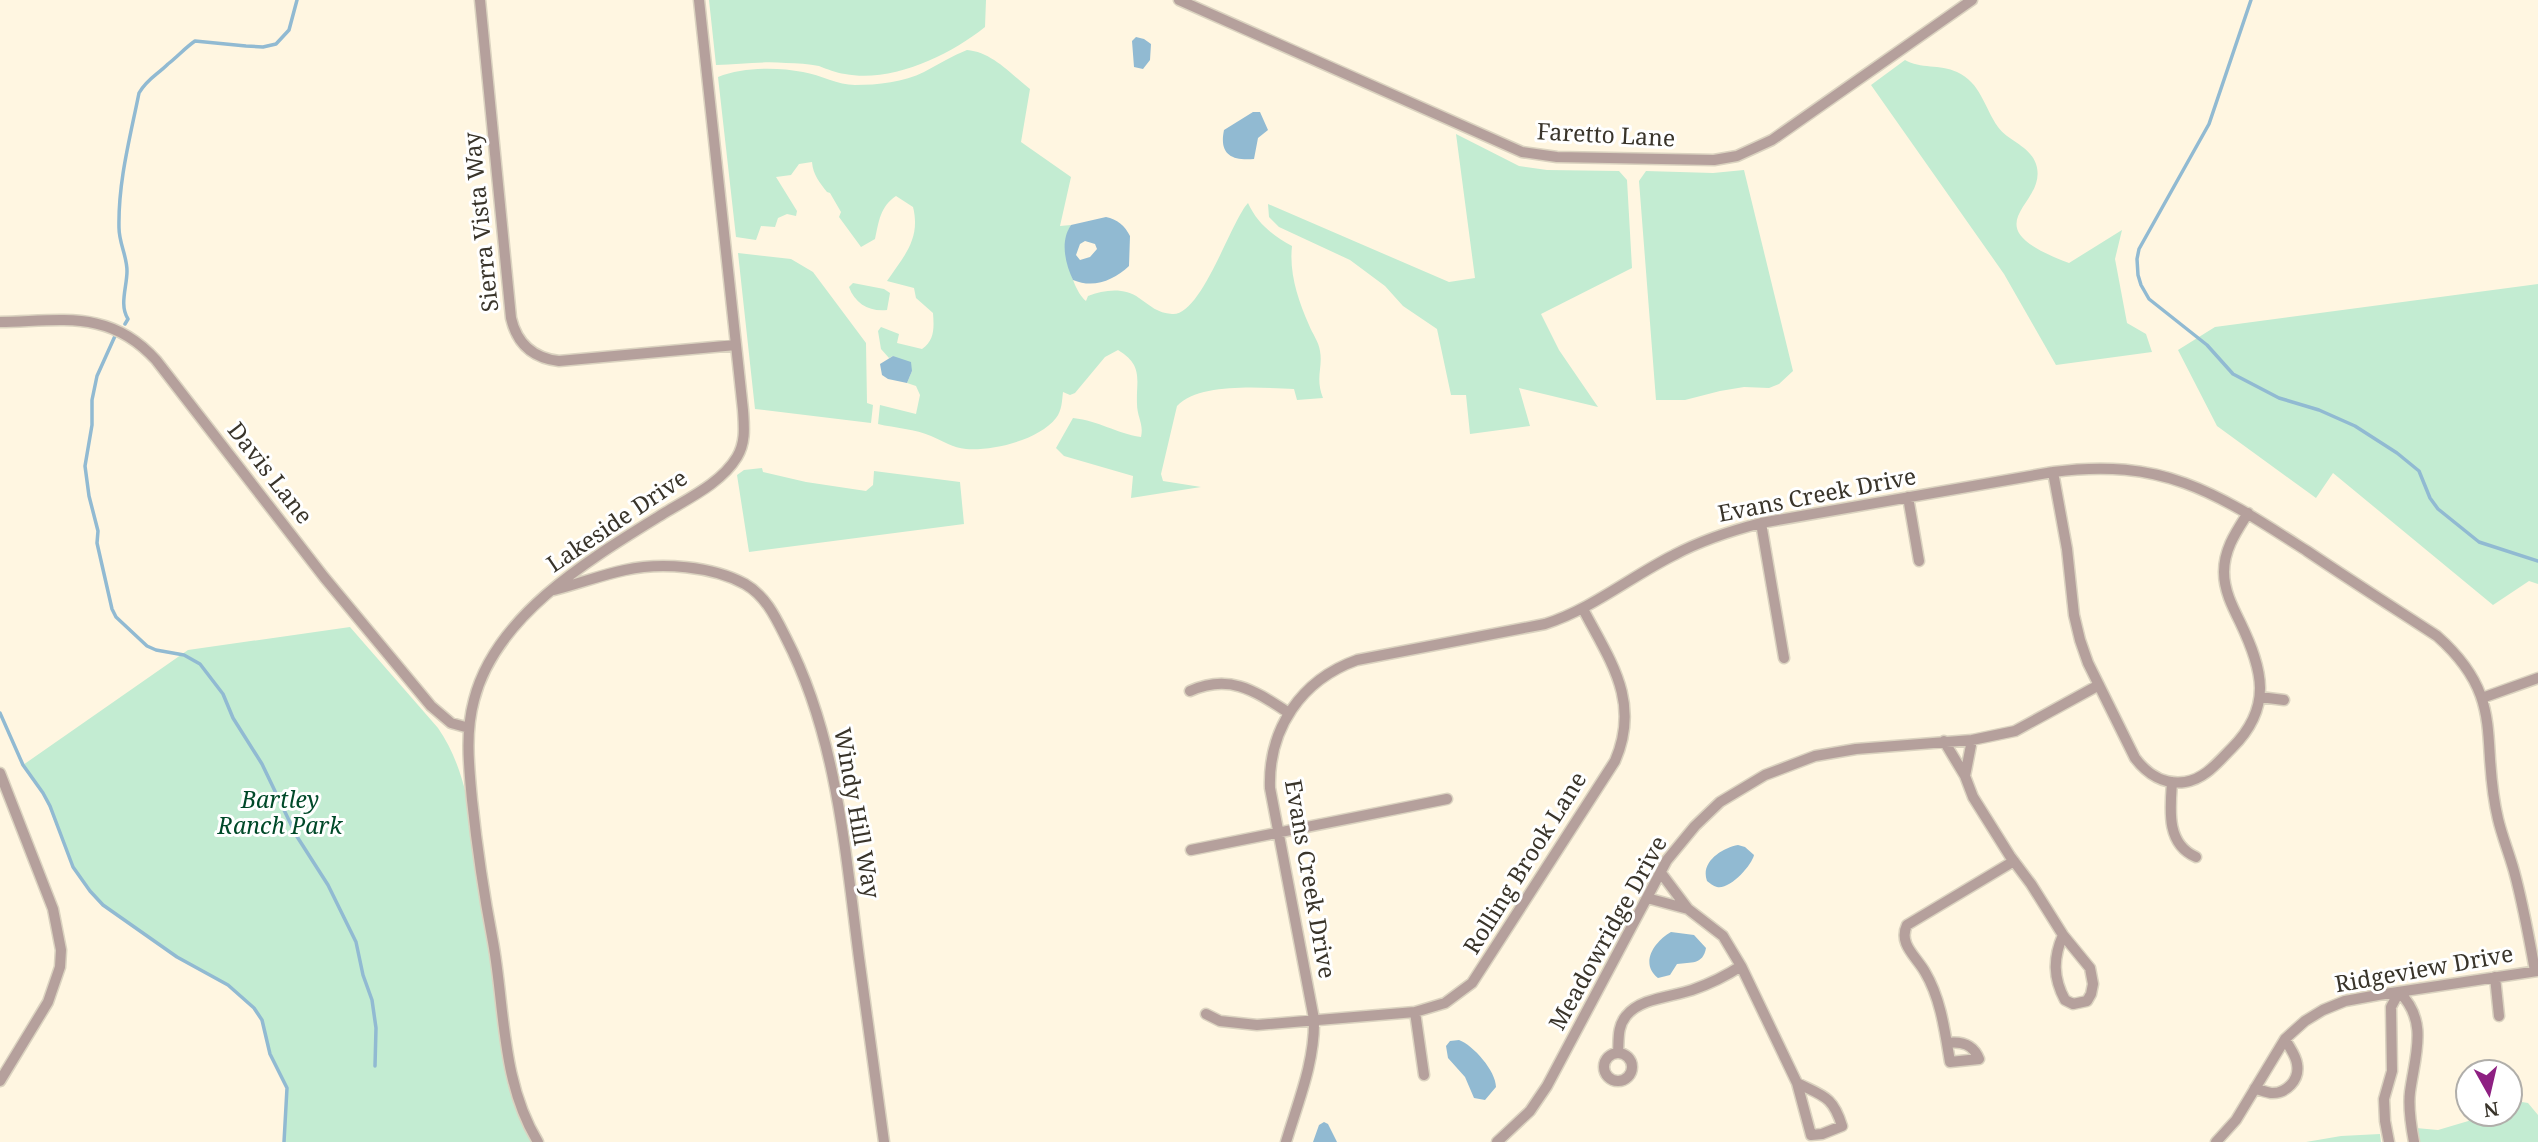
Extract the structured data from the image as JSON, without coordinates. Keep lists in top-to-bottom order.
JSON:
{
  "streets": {
    "street": [
      "Faretto Lane",
      "Sierra Vista Way",
      "Davis Lane",
      "Evans Creek Drive",
      "Lakeside Drive",
      "Windy Hill Way",
      "Rolling Brook Lane",
      "Meadowridge Drive",
      "Ridgeview Drive"
    ]
  },
  "crossings": [
    ["Sierra Vista Way", "Lakeside Drive"],
    ["Davis Lane", "Lakeside Drive"],
    ["Evans Creek Drive", "Rolling Brook Lane"],
    ["Evans Creek Drive", "Ridgeview Drive"],
    ["Lakeside Drive", "Windy Hill Way"]
  ],
  "parks": ["Bartley Ranch Park"],
  "north": "bottom"
}
